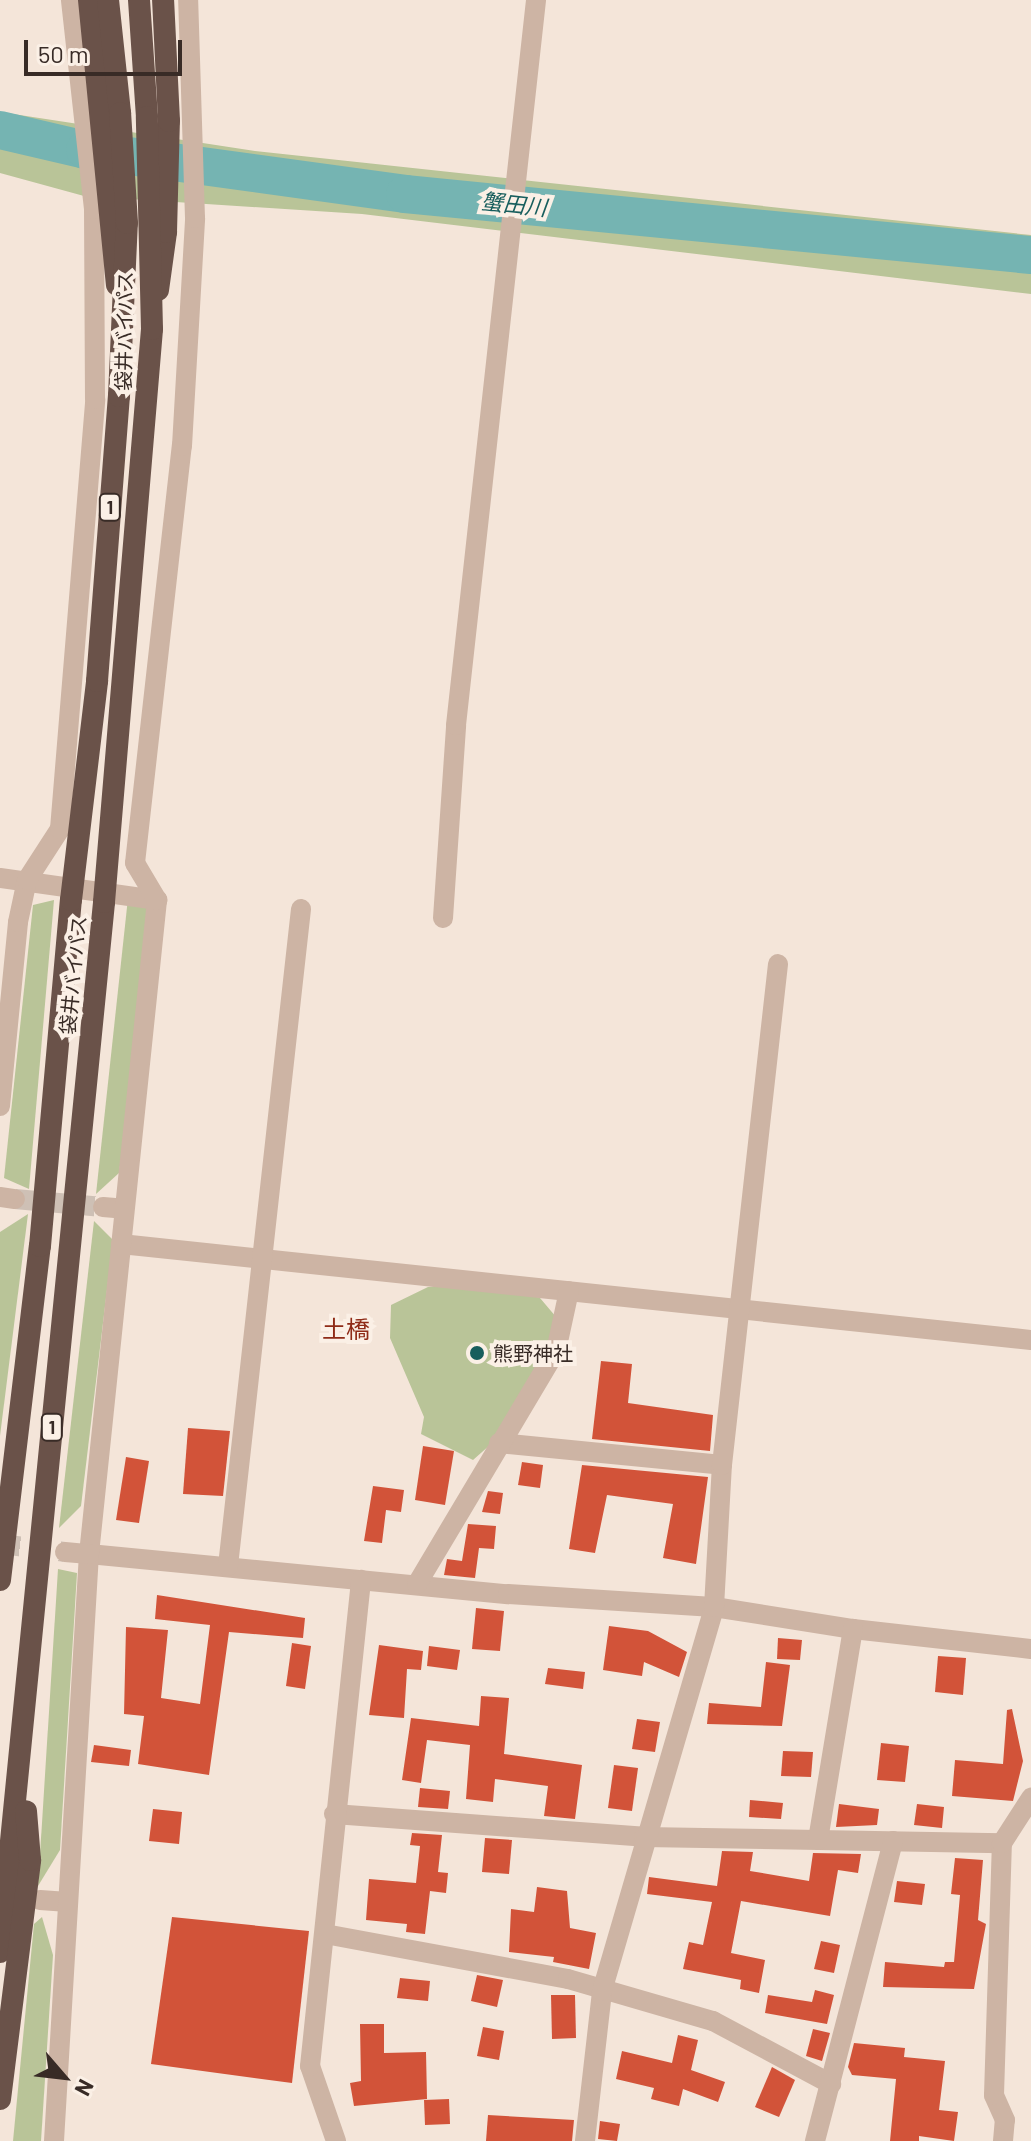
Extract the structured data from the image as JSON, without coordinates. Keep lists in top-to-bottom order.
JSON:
{
  "streets": {
    "highway": ["袋井バイパス", "1"]
  },
  "districts": ["土橋"],
  "water": ["蟹田川"],
  "places": ["熊野神社"],
  "scale_bar": "50 m",
  "north": "bottom right"
}
